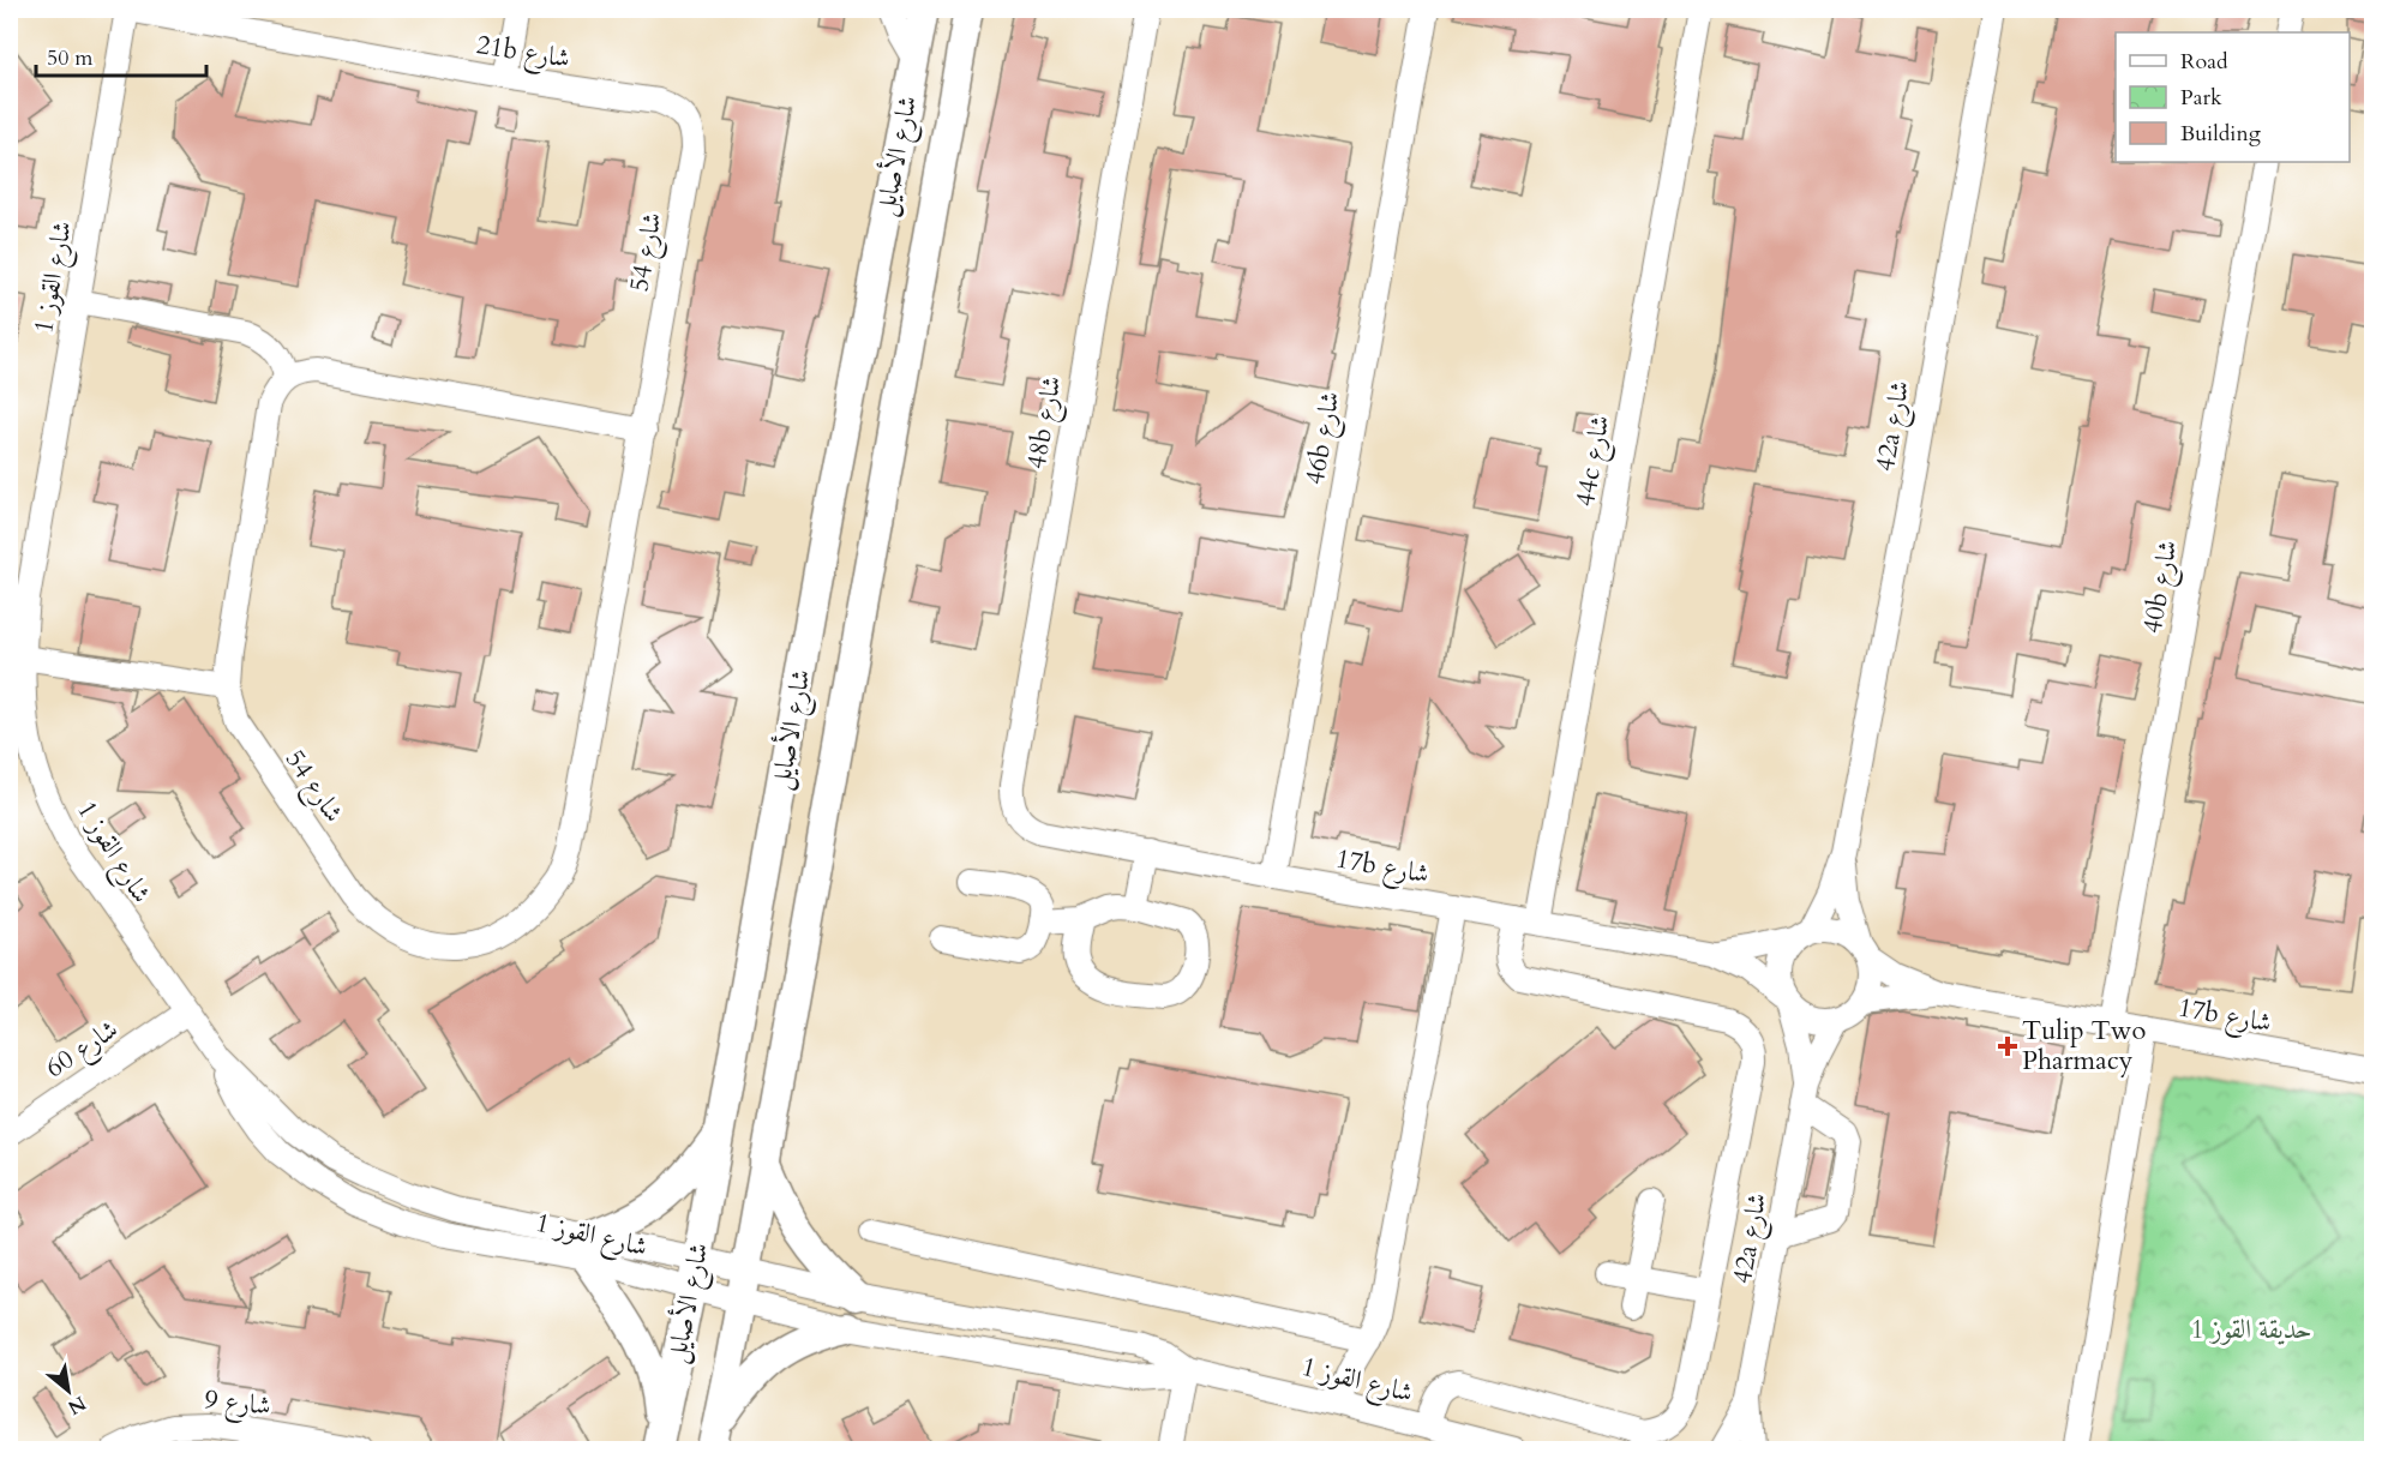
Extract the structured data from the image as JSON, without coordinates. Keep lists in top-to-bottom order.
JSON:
{
  "streets": {
    "main road": ["شارع الأصايل"],
    "street": [
      "21b شارع",
      "شارع 54",
      "شارع القوز 1",
      "48b شارع",
      "42a شارع",
      "46b شارع",
      "44c شارع",
      "40b شارع",
      "17b شارع",
      "شارع 60",
      "شارع 9"
    ]
  },
  "crossings": [
    ["21b شارع", "شارع 54"],
    ["21b شارع", "شارع القوز 1"],
    ["شارع الأصايل", "شارع القوز 1"],
    ["شارع القوز 1", "شارع 60"],
    ["48b شارع", "17b شارع"],
    ["42a شارع", "17b شارع"],
    ["46b شارع", "17b شارع"],
    ["44c شارع", "17b شارع"],
    ["40b شارع", "17b شارع"]
  ],
  "parks": ["حديقة القوز 1"],
  "places": {
    "health": ["Tulip Two Pharmacy"]
  },
  "legend": ["Road", "Park", "Building"],
  "scale_bar": "50 m",
  "north": "bottom right"
}
